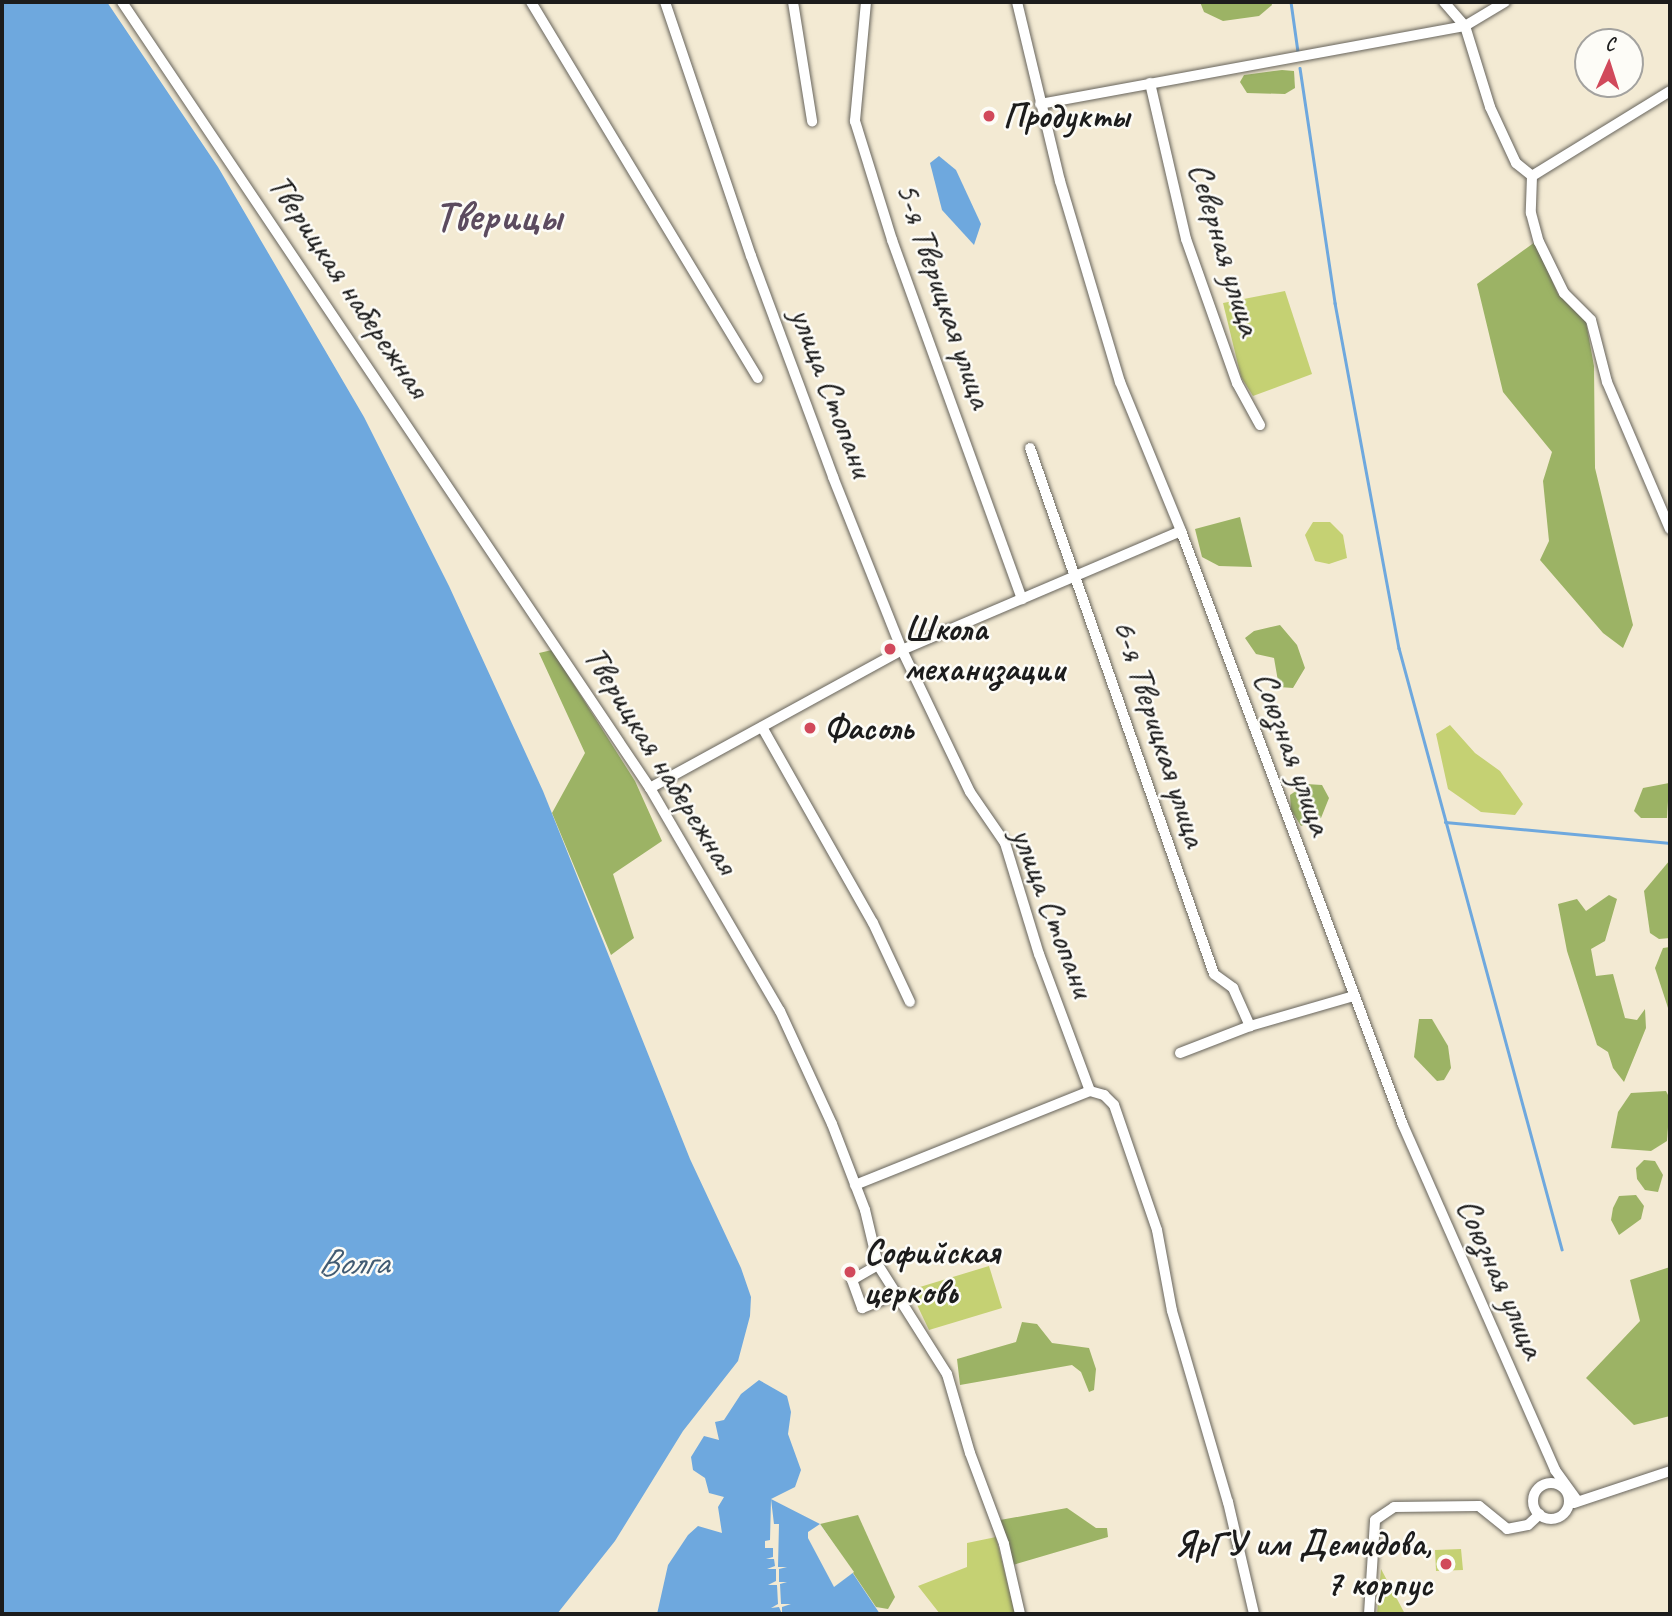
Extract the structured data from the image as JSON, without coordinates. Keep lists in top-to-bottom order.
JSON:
{
  "streets": {
    "street": [
      "Северная улица",
      "Тверицкая набережная",
      "5-я Тверицкая улица",
      "улица Стопани",
      "6-я Тверицкая улица",
      "Союзная улица"
    ]
  },
  "districts": ["Тверицы"],
  "water": ["Волга"],
  "places": [
    "Продукты",
    "Школа механизации",
    "Фасоль",
    "Софийская церковь",
    "ЯрГУ им Демидова, 7 корпус"
  ],
  "north": "top"
}
